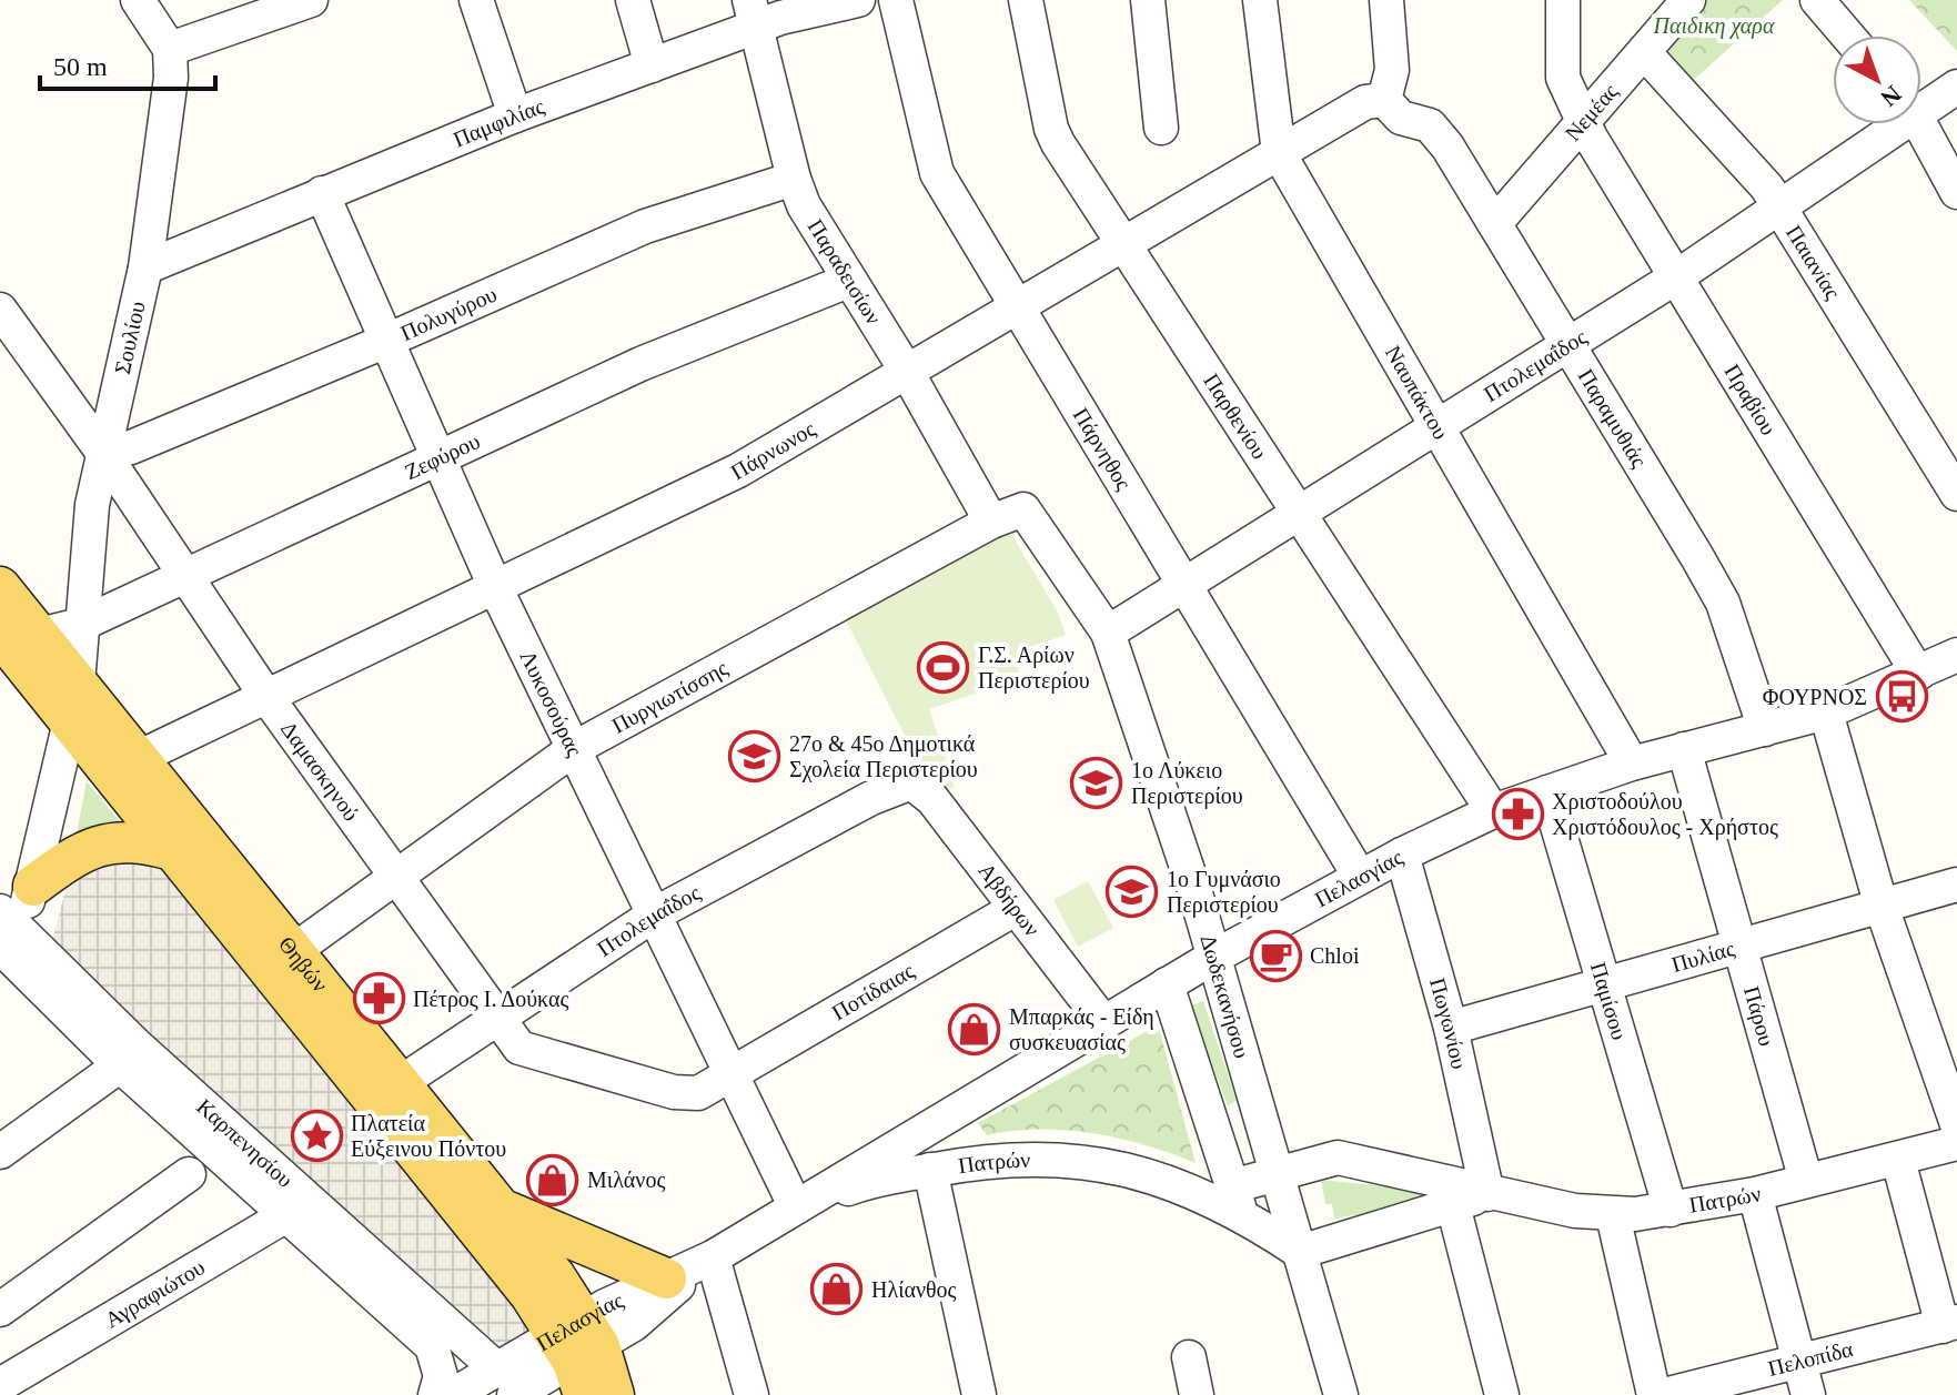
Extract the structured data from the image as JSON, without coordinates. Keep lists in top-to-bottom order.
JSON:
{
  "streets": {
    "main road": ["Θηβών"],
    "street": [
      "Νεμέας",
      "Παμφιλίας",
      "Παιανίας",
      "Παραδεισίων",
      "Πολυγύρου",
      "Σουλίου",
      "Πτολεμαΐδος",
      "Ναυπάκτου",
      "Πραβίου",
      "Παρθενίου",
      "Παραμυθιάς",
      "Πάρνηθος",
      "Πάρνωνος",
      "Ζεφύρου",
      "Πυργιωτίσσης",
      "Λυκοσούρας",
      "Δαμασκηνού",
      "Πελασγίας",
      "Αβδήρων",
      "Πυλίας",
      "Ποτίδαιας",
      "Δωδεκανήσου",
      "Παμίσου",
      "Πάρου",
      "Πωγωνίου",
      "Καρπενησίου",
      "Πατρών",
      "Αγραφιώτου",
      "Πελοπίδα"
    ]
  },
  "crossings": [
    ["Νεμέας", "Παιανίας"],
    ["Νεμέας", "Πραβίου"],
    ["Νεμέας", "Παραμυθιάς"],
    ["Παμφιλίας", "Παραδεισίων"],
    ["Παμφιλίας", "Σουλίου"],
    ["Παμφιλίας", "Λυκοσούρας"],
    ["Παιανίας", "Πτολεμαΐδος"],
    ["Παραδεισίων", "Πολυγύρου"],
    ["Παραδεισίων", "Πάρνωνος"],
    ["Παραδεισίων", "Ζεφύρου"],
    ["Παραδεισίων", "Πυργιωτίσσης"],
    ["Πολυγύρου", "Σουλίου"],
    ["Πολυγύρου", "Λυκοσούρας"],
    ["Πολυγύρου", "Δαμασκηνού"],
    ["Σουλίου", "Ζεφύρου"],
    ["Σουλίου", "Δαμασκηνού"],
    ["Σουλίου", "Θηβών"],
    ["Σουλίου", "Καρπενησίου"],
    ["Πτολεμαΐδος", "Ναυπάκτου"],
    ["Πτολεμαΐδος", "Πραβίου"],
    ["Πτολεμαΐδος", "Παρθενίου"],
    ["Πτολεμαΐδος", "Παραμυθιάς"],
    ["Πτολεμαΐδος", "Πάρνηθος"],
    ["Πτολεμαΐδος", "Λυκοσούρας"],
    ["Πτολεμαΐδος", "Δαμασκηνού"],
    ["Πτολεμαΐδος", "Αβδήρων"],
    ["Πτολεμαΐδος", "Θηβών"],
    ["Πτολεμαΐδος", "Δωδεκανήσου"],
    ["Ναυπάκτου", "Πάρνωνος"],
    ["Ναυπάκτου", "Πελασγίας"],
    ["Πραβίου", "Πελασγίας"],
    ["Παρθενίου", "Πάρνωνος"],
    ["Παρθενίου", "Πελασγίας"],
    ["Παραμυθιάς", "Πάρνωνος"],
    ["Παραμυθιάς", "Πελασγίας"],
    ["Πάρνηθος", "Πάρνωνος"],
    ["Πάρνηθος", "Πελασγίας"],
    ["Πάρνωνος", "Λυκοσούρας"],
    ["Πάρνωνος", "Δαμασκηνού"],
    ["Πάρνωνος", "Θηβών"],
    ["Ζεφύρου", "Λυκοσούρας"],
    ["Ζεφύρου", "Δαμασκηνού"],
    ["Ζεφύρου", "Θηβών"],
    ["Πυργιωτίσσης", "Λυκοσούρας"],
    ["Πυργιωτίσσης", "Δαμασκηνού"],
    ["Πυργιωτίσσης", "Θηβών"],
    ["Πυργιωτίσσης", "Δωδεκανήσου"],
    ["Λυκοσούρας", "Δαμασκηνού"],
    ["Λυκοσούρας", "Πελασγίας"],
    ["Λυκοσούρας", "Ποτίδαιας"],
    ["Λυκοσούρας", "Πατρών"],
    ["Δαμασκηνού", "Ποτίδαιας"],
    ["Πελασγίας", "Αβδήρων"],
    ["Πελασγίας", "Θηβών"],
    ["Πελασγίας", "Δωδεκανήσου"],
    ["Πελασγίας", "Παμίσου"],
    ["Πελασγίας", "Πάρου"],
    ["Πελασγίας", "Πωγωνίου"],
    ["Πελασγίας", "Καρπενησίου"],
    ["Πελασγίας", "Πατρών"],
    ["Αβδήρων", "Ποτίδαιας"],
    ["Πυλίας", "Παμίσου"],
    ["Πυλίας", "Πάρου"],
    ["Πυλίας", "Πωγωνίου"],
    ["Δωδεκανήσου", "Πατρών"],
    ["Παμίσου", "Πατρών"],
    ["Πάρου", "Πατρών"],
    ["Πωγωνίου", "Πατρών"],
    ["Καρπενησίου", "Αγραφιώτου"]
  ],
  "parks": ["Παιδικη χαρα"],
  "places": {
    "sports": ["Γ.Σ. Αρίων Περιστερίου"],
    "bus stop": ["ΦΟΥΡΝΟΣ"],
    "school or university": ["27ο & 45ο Δημοτικά Σχολεία Περιστερίου", "1ο Λύκειο Περιστερίου", "1ο Γυμνάσιο Περιστερίου"],
    "pharmacy": ["Χριστοδούλου Χριστόδουλος - Χρήστος", "Πέτρος Ι. Δούκας"],
    "cafe": ["Chloi"],
    "shop": ["Μπαρκάς - Είδη συσκευασίας", "Μιλάνος", "Ηλίανθος"],
    "place": ["Πλατεία Εύξεινου Πόντου"]
  },
  "scale_bar": "50 m",
  "north": "bottom right"
}
